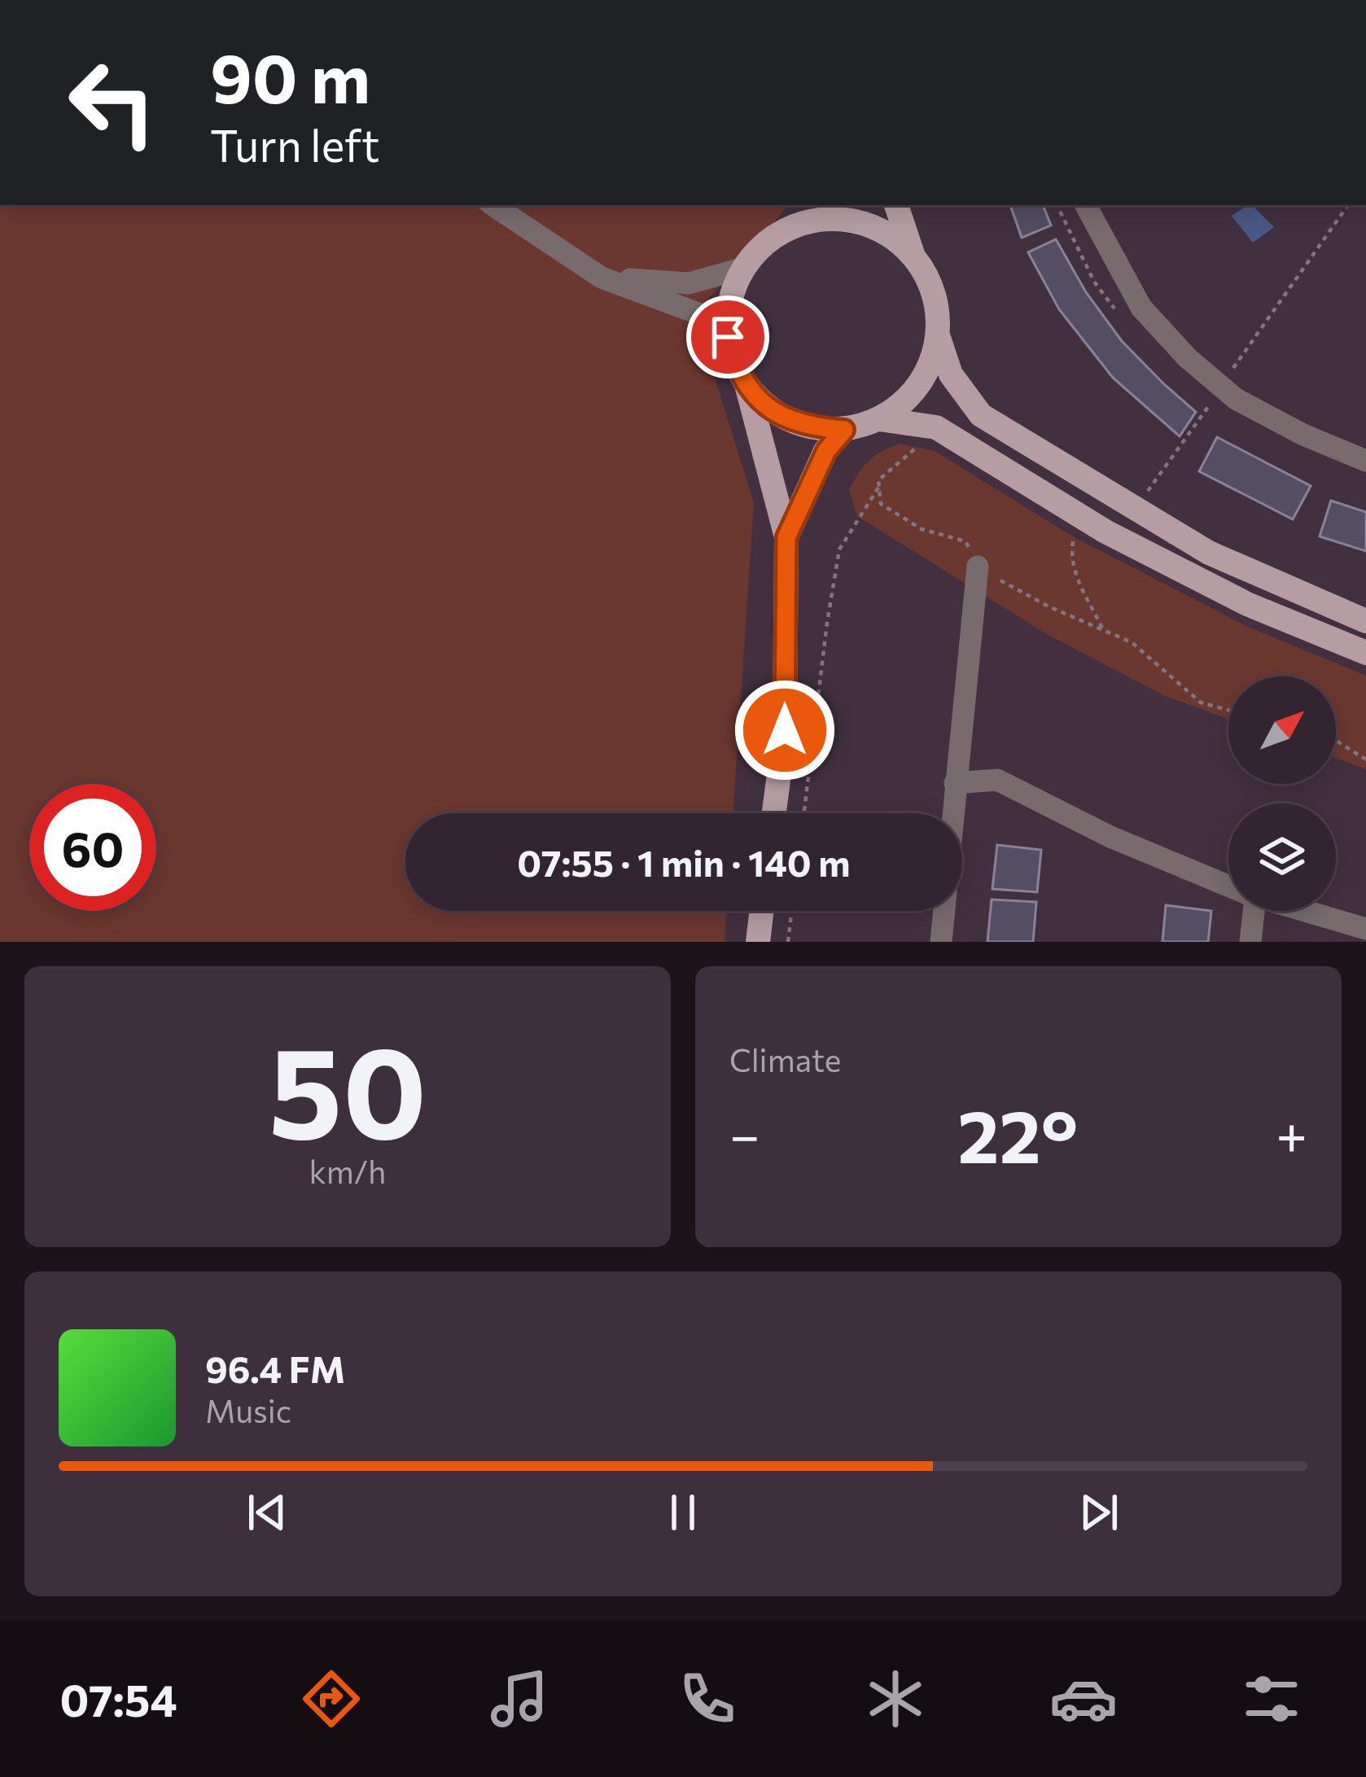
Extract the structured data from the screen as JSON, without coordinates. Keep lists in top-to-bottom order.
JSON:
{
  "north": "top right",
  "page": {
    "turn": ["90 m", "Turn left"],
    "limit": "60",
    "trip": "07:55 · 1 min · 140 m",
    "tile": [
      ["50", "km/h"],
      "Climate"
    ],
    "heat": ["−", "22°", "+"],
    "song": ["96.4 FM", "Music"],
    "tabs": "07:54"
  }
}
